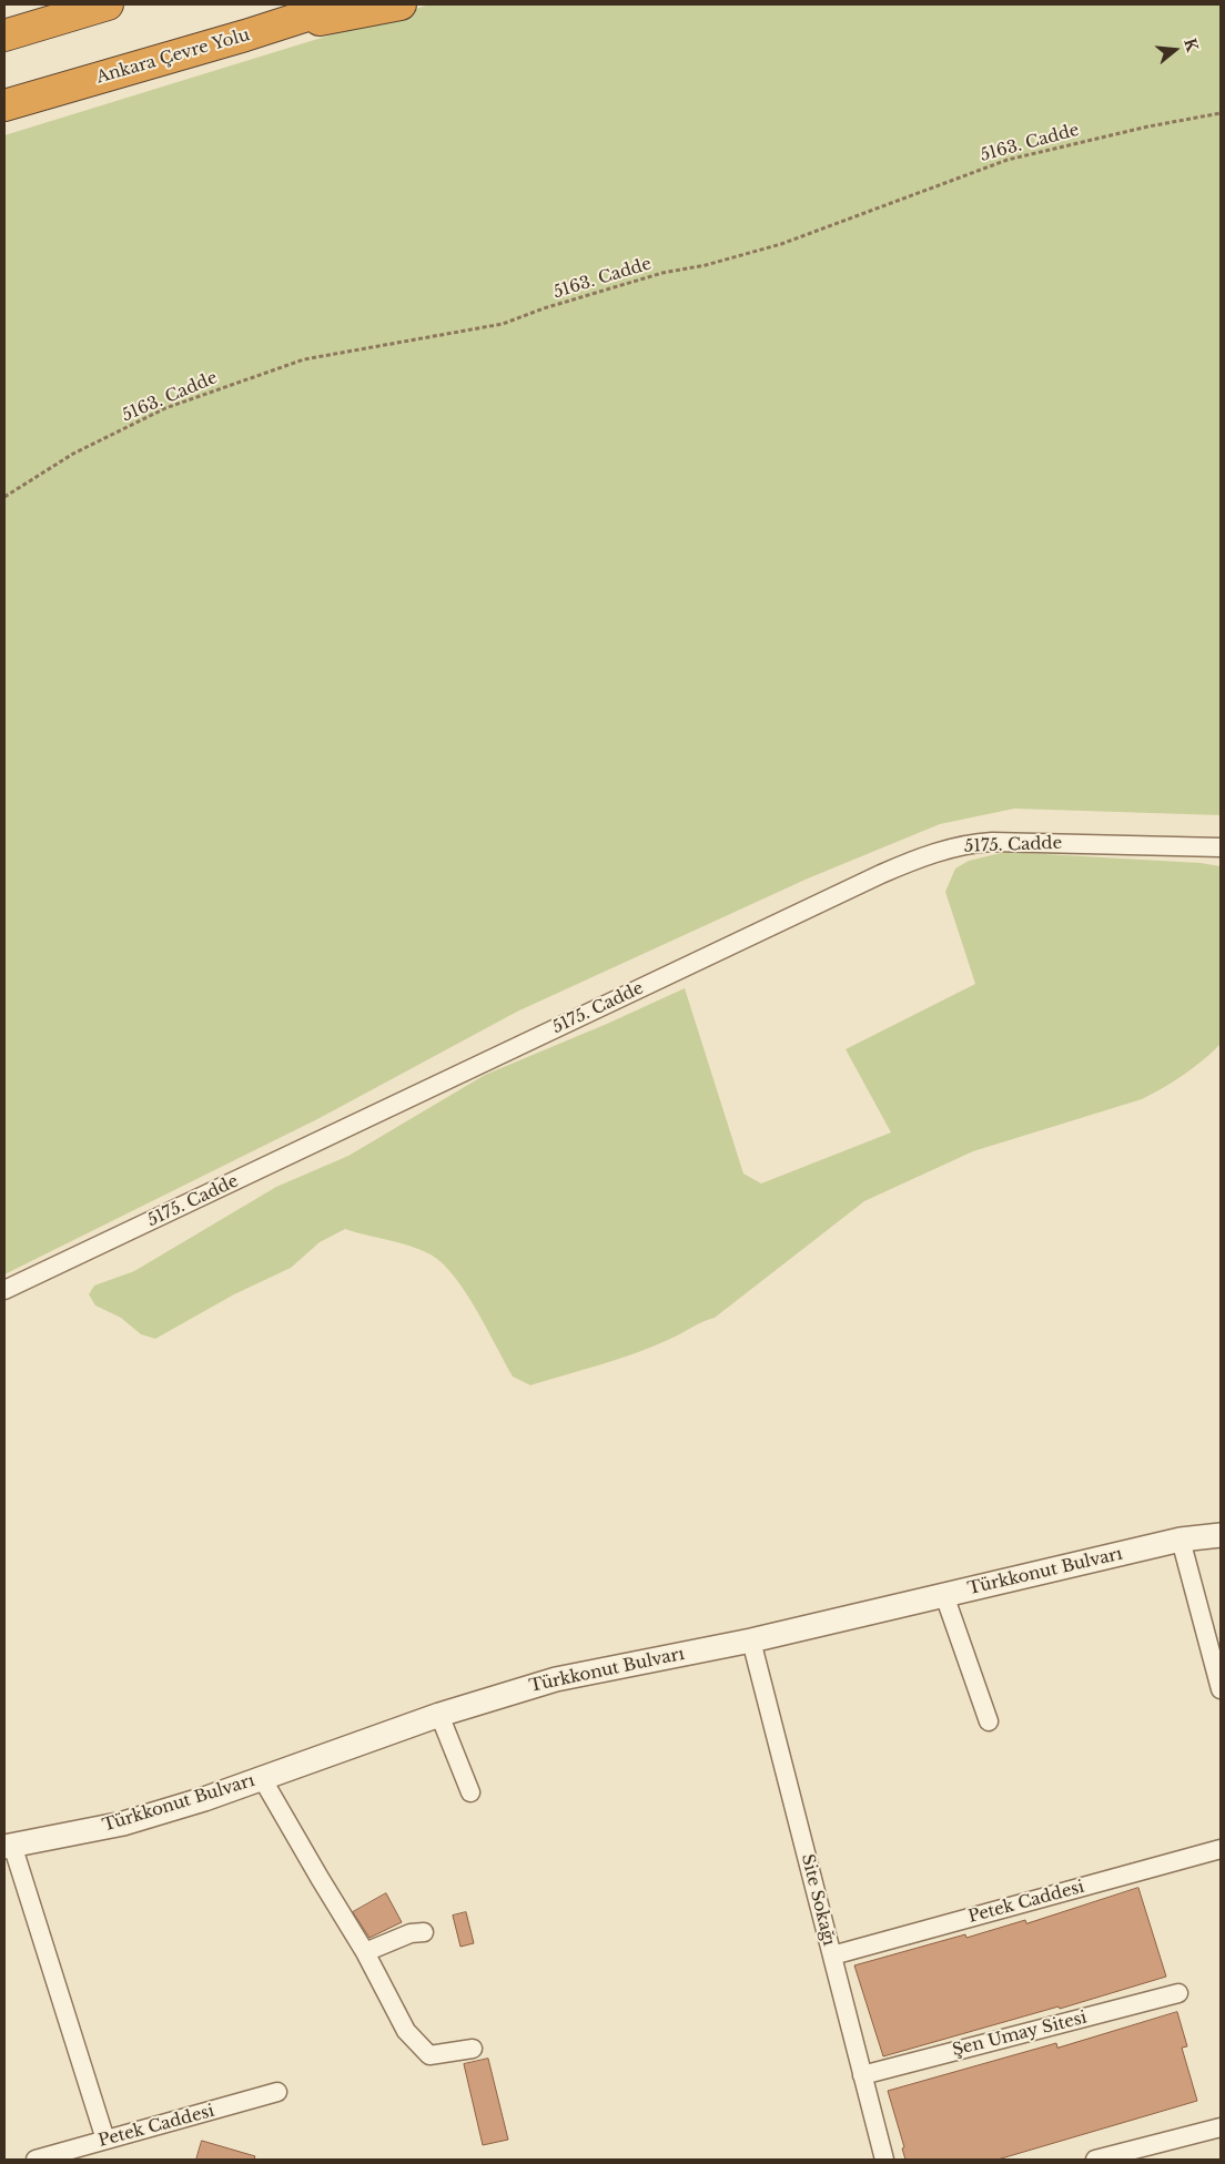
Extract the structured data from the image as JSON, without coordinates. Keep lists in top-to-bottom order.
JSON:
{
  "streets": {
    "highway": ["Ankara Çevre Yolu"],
    "street": [
      "5175. Cadde",
      "Türkkonut Bulvarı",
      "Site Sokağı",
      "Petek Caddesi",
      "Şen Umay Sitesi"
    ],
    "path": ["5163. Cadde"]
  },
  "crossings": [
    ["Türkkonut Bulvarı", "Site Sokağı"],
    ["Site Sokağı", "Petek Caddesi"],
    ["Site Sokağı", "Şen Umay Sitesi"]
  ],
  "north": "right"
}
